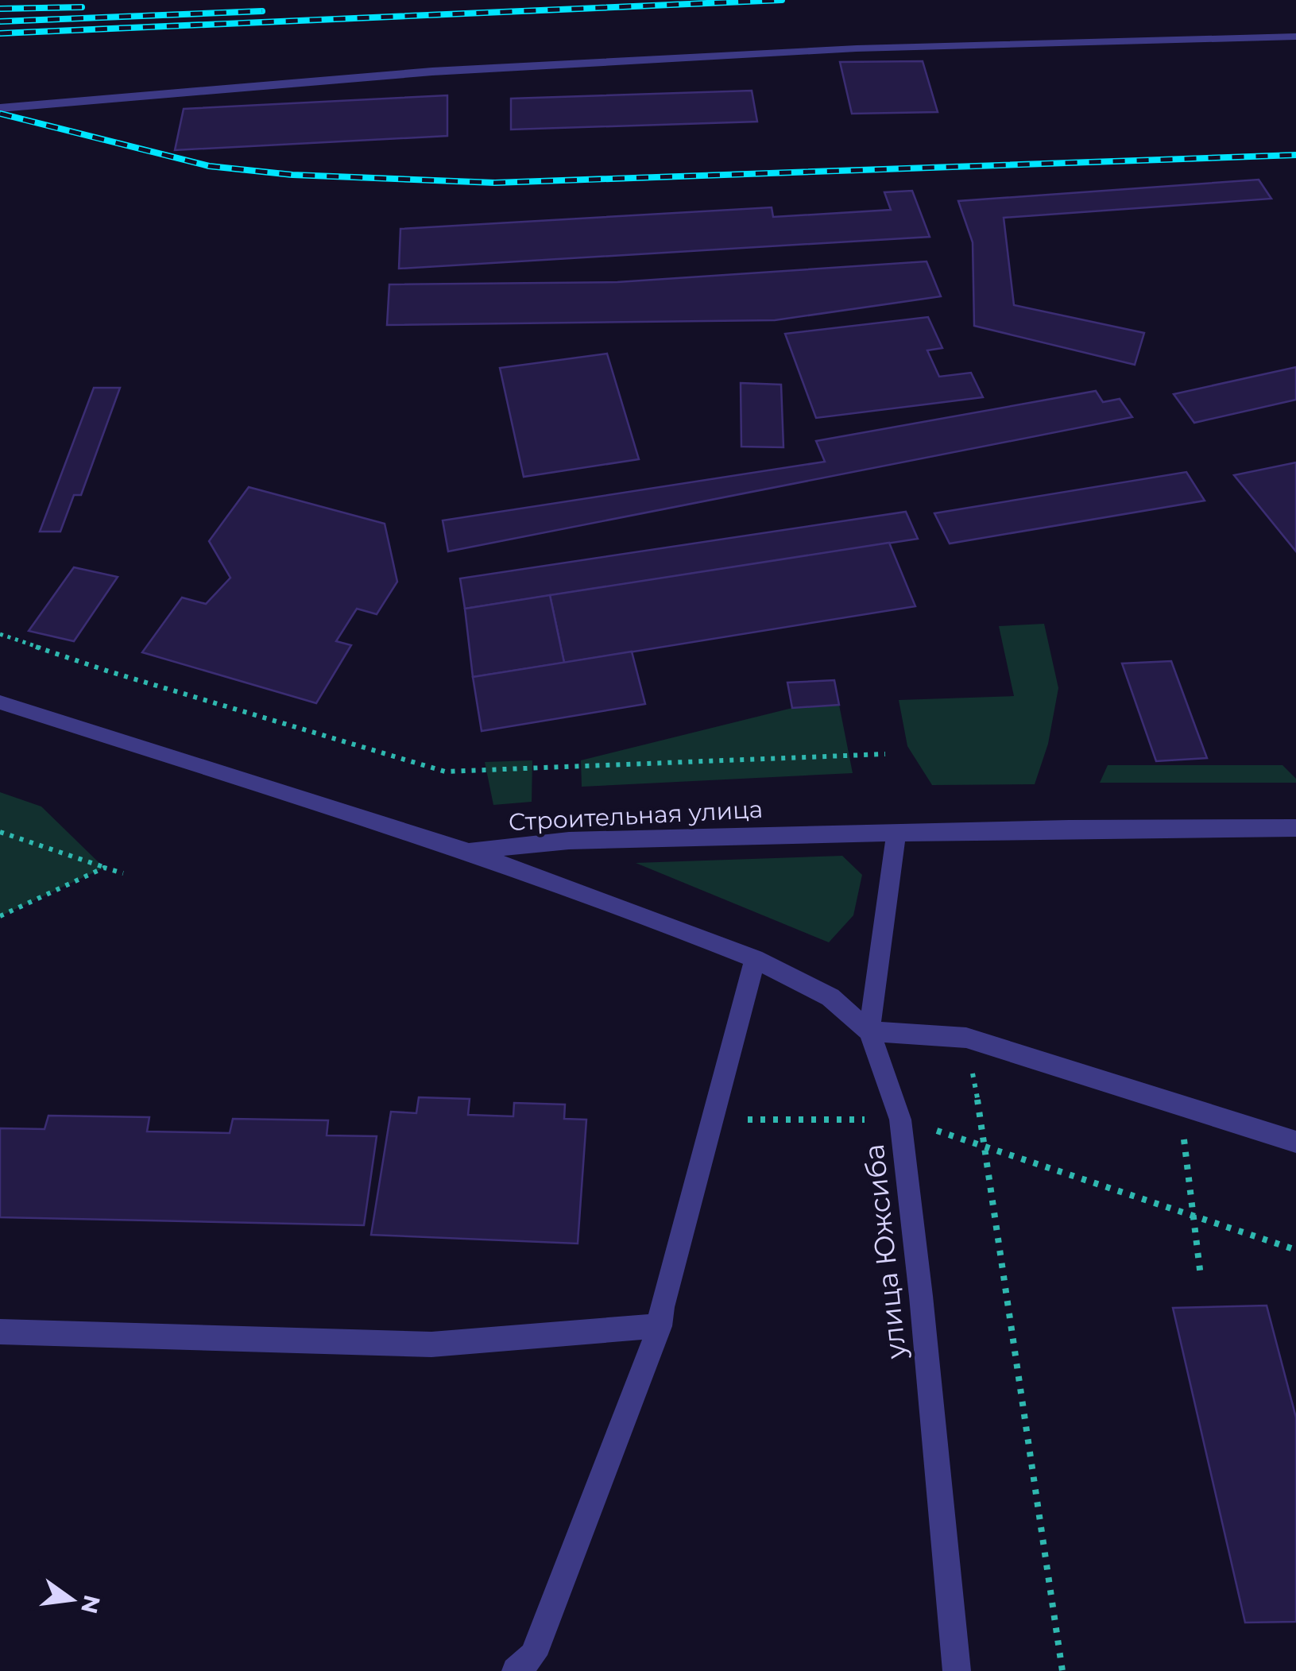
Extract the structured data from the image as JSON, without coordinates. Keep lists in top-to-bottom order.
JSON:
{
  "streets": {
    "street": ["Строительная улица", "улица Южсиба"]
  },
  "crossings": [
    ["Строительная улица", "улица Южсиба"]
  ],
  "north": "right"
}
